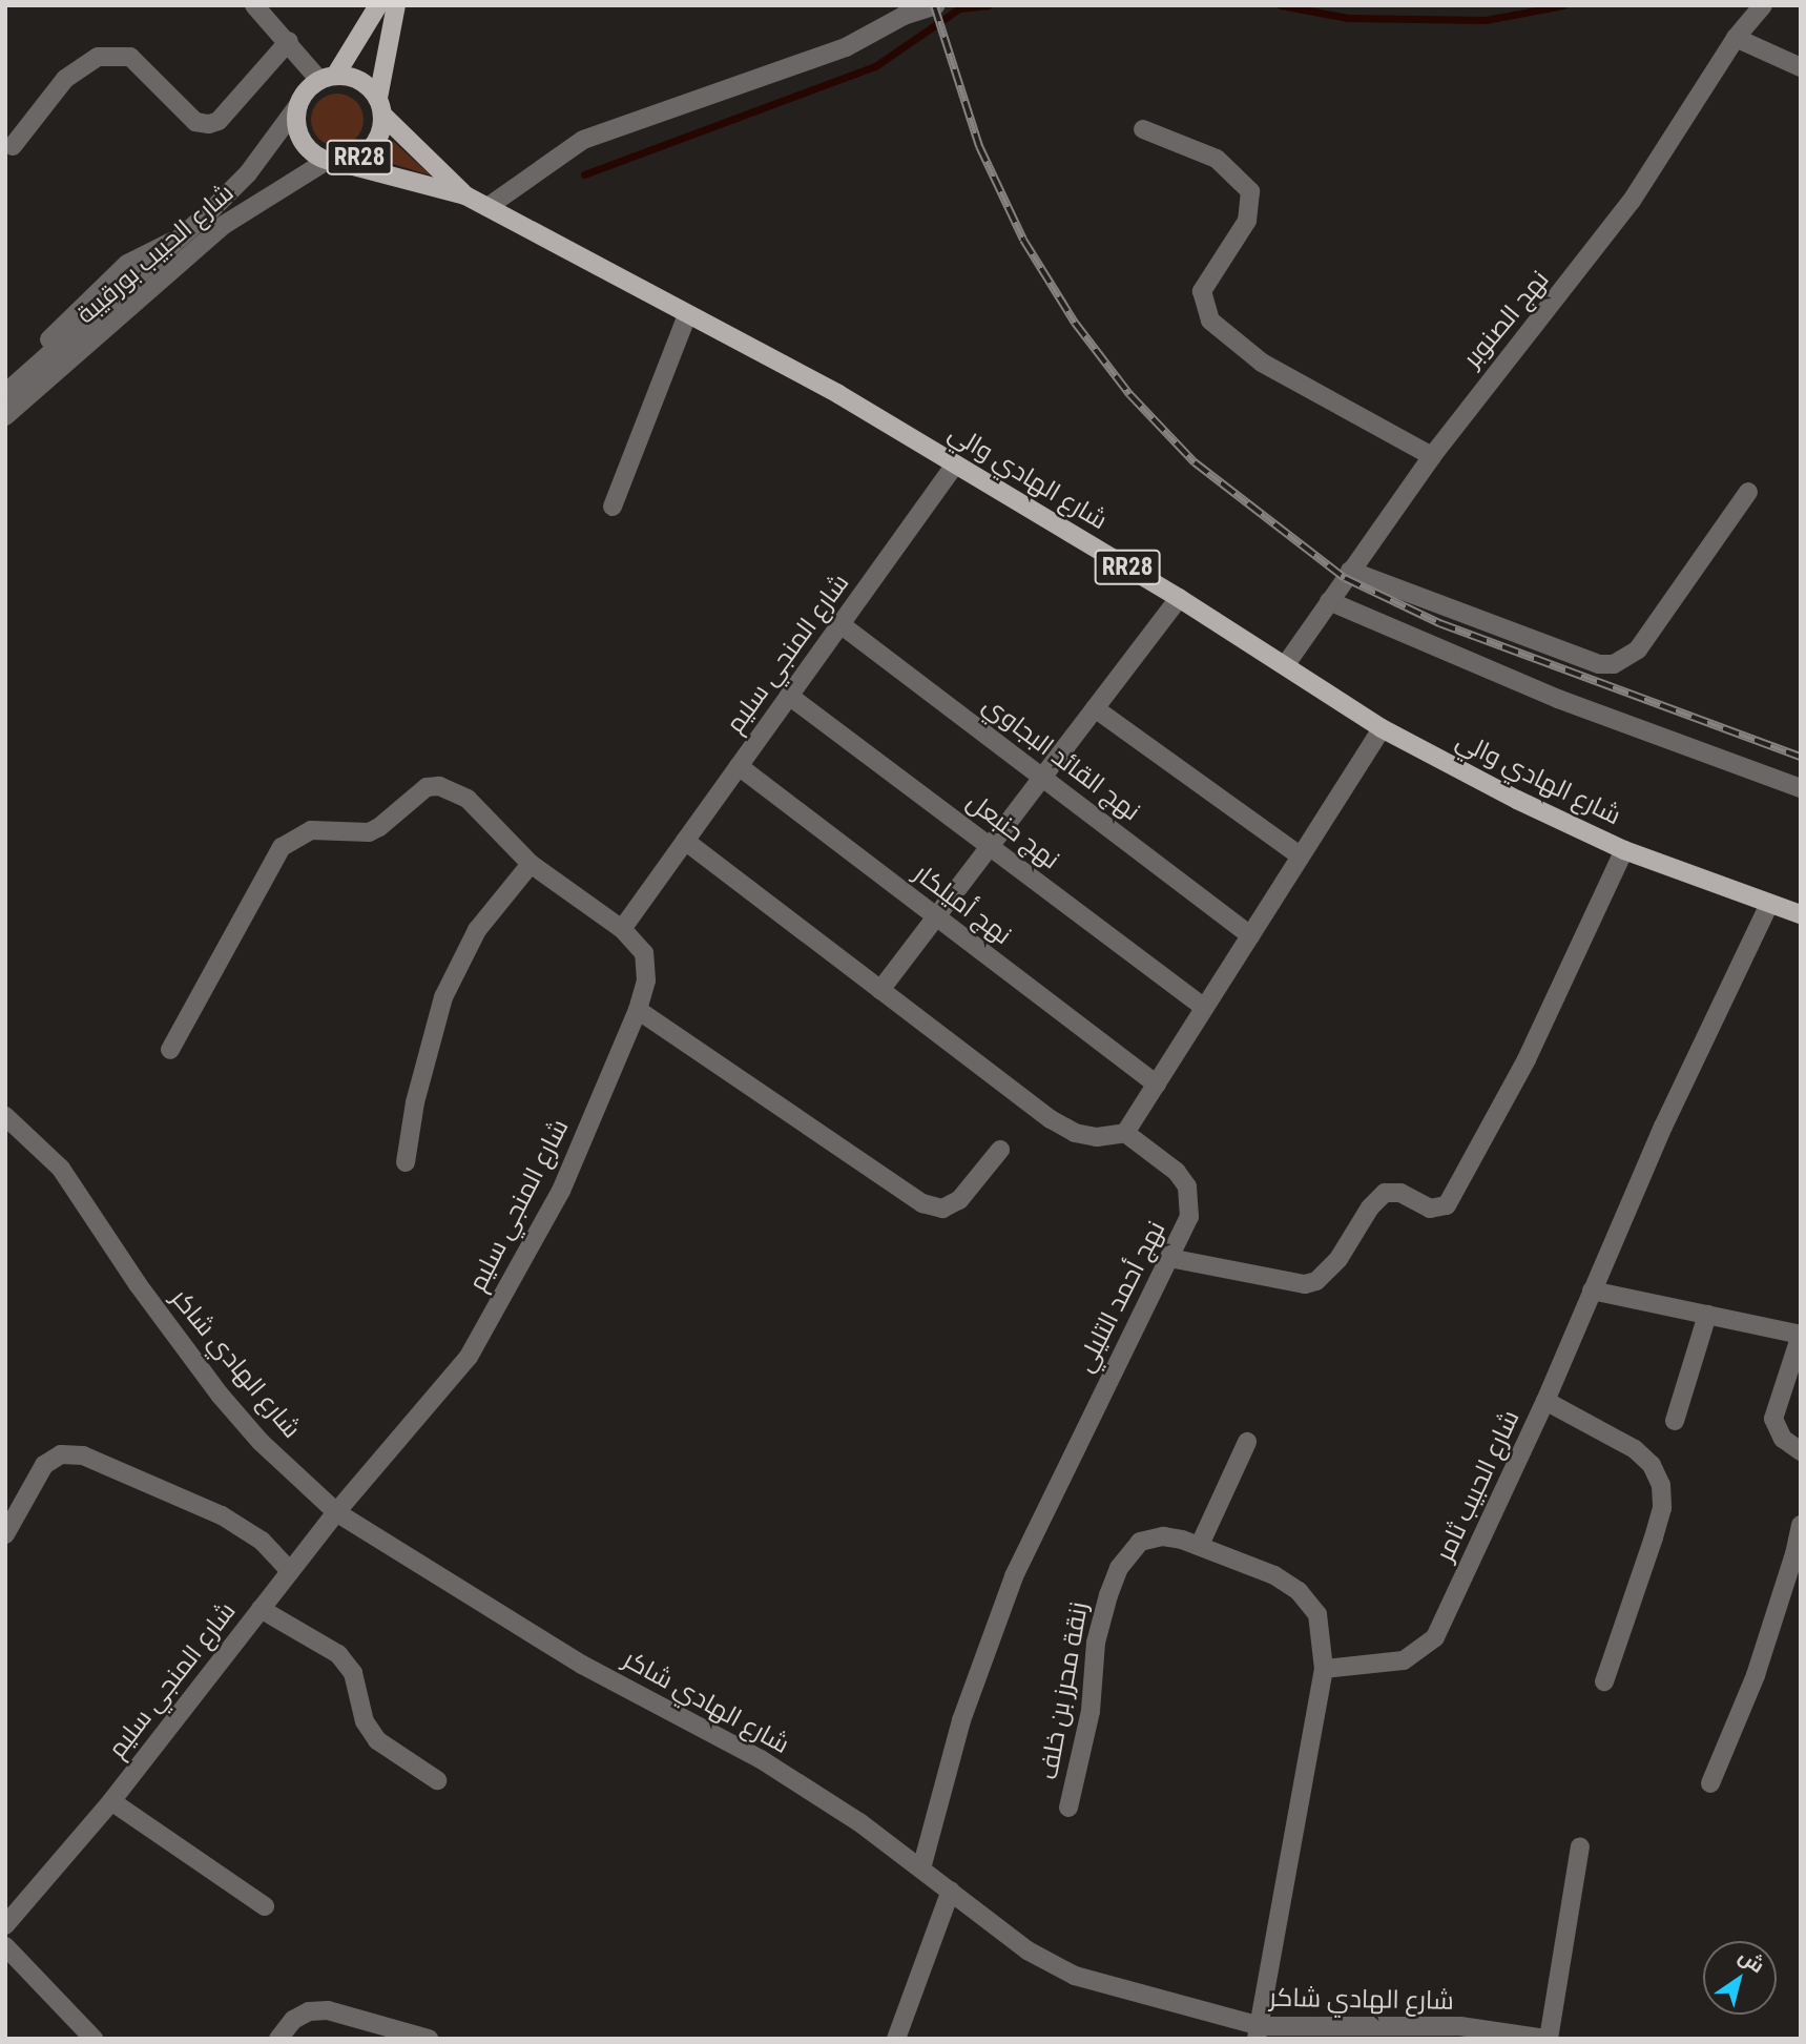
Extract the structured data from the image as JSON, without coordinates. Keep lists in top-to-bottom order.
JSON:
{
  "streets": {
    "main road": ["RR28", "شارع الهادي والي"],
    "street": [
      "شارع الحبيب بورقيبة",
      "نهج الصنوبر",
      "شارع المنجي سليم",
      "نهج القائد البجاوي",
      "نهج حنبعل",
      "نهج أميلكار",
      "نهج أحمد التليلي",
      "شارع الهادي شاكر",
      "شارع الحبيب ثامر",
      "زنقة محرز بن خلف"
    ]
  },
  "crossings": [
    ["RR28", "شارع الحبيب بورقيبة"],
    ["RR28", "شارع الهادي والي"],
    ["نهج الصنوبر", "شارع الهادي والي"],
    ["شارع الهادي والي", "شارع المنجي سليم"],
    ["شارع الهادي والي", "شارع الحبيب ثامر"],
    ["شارع المنجي سليم", "نهج القائد البجاوي"],
    ["شارع المنجي سليم", "نهج حنبعل"],
    ["شارع المنجي سليم", "نهج أميلكار"],
    ["شارع المنجي سليم", "شارع الهادي شاكر"],
    ["نهج أحمد التليلي", "شارع الهادي شاكر"],
    ["شارع الحبيب ثامر", "زنقة محرز بن خلف"]
  ],
  "north": "top right"
}
